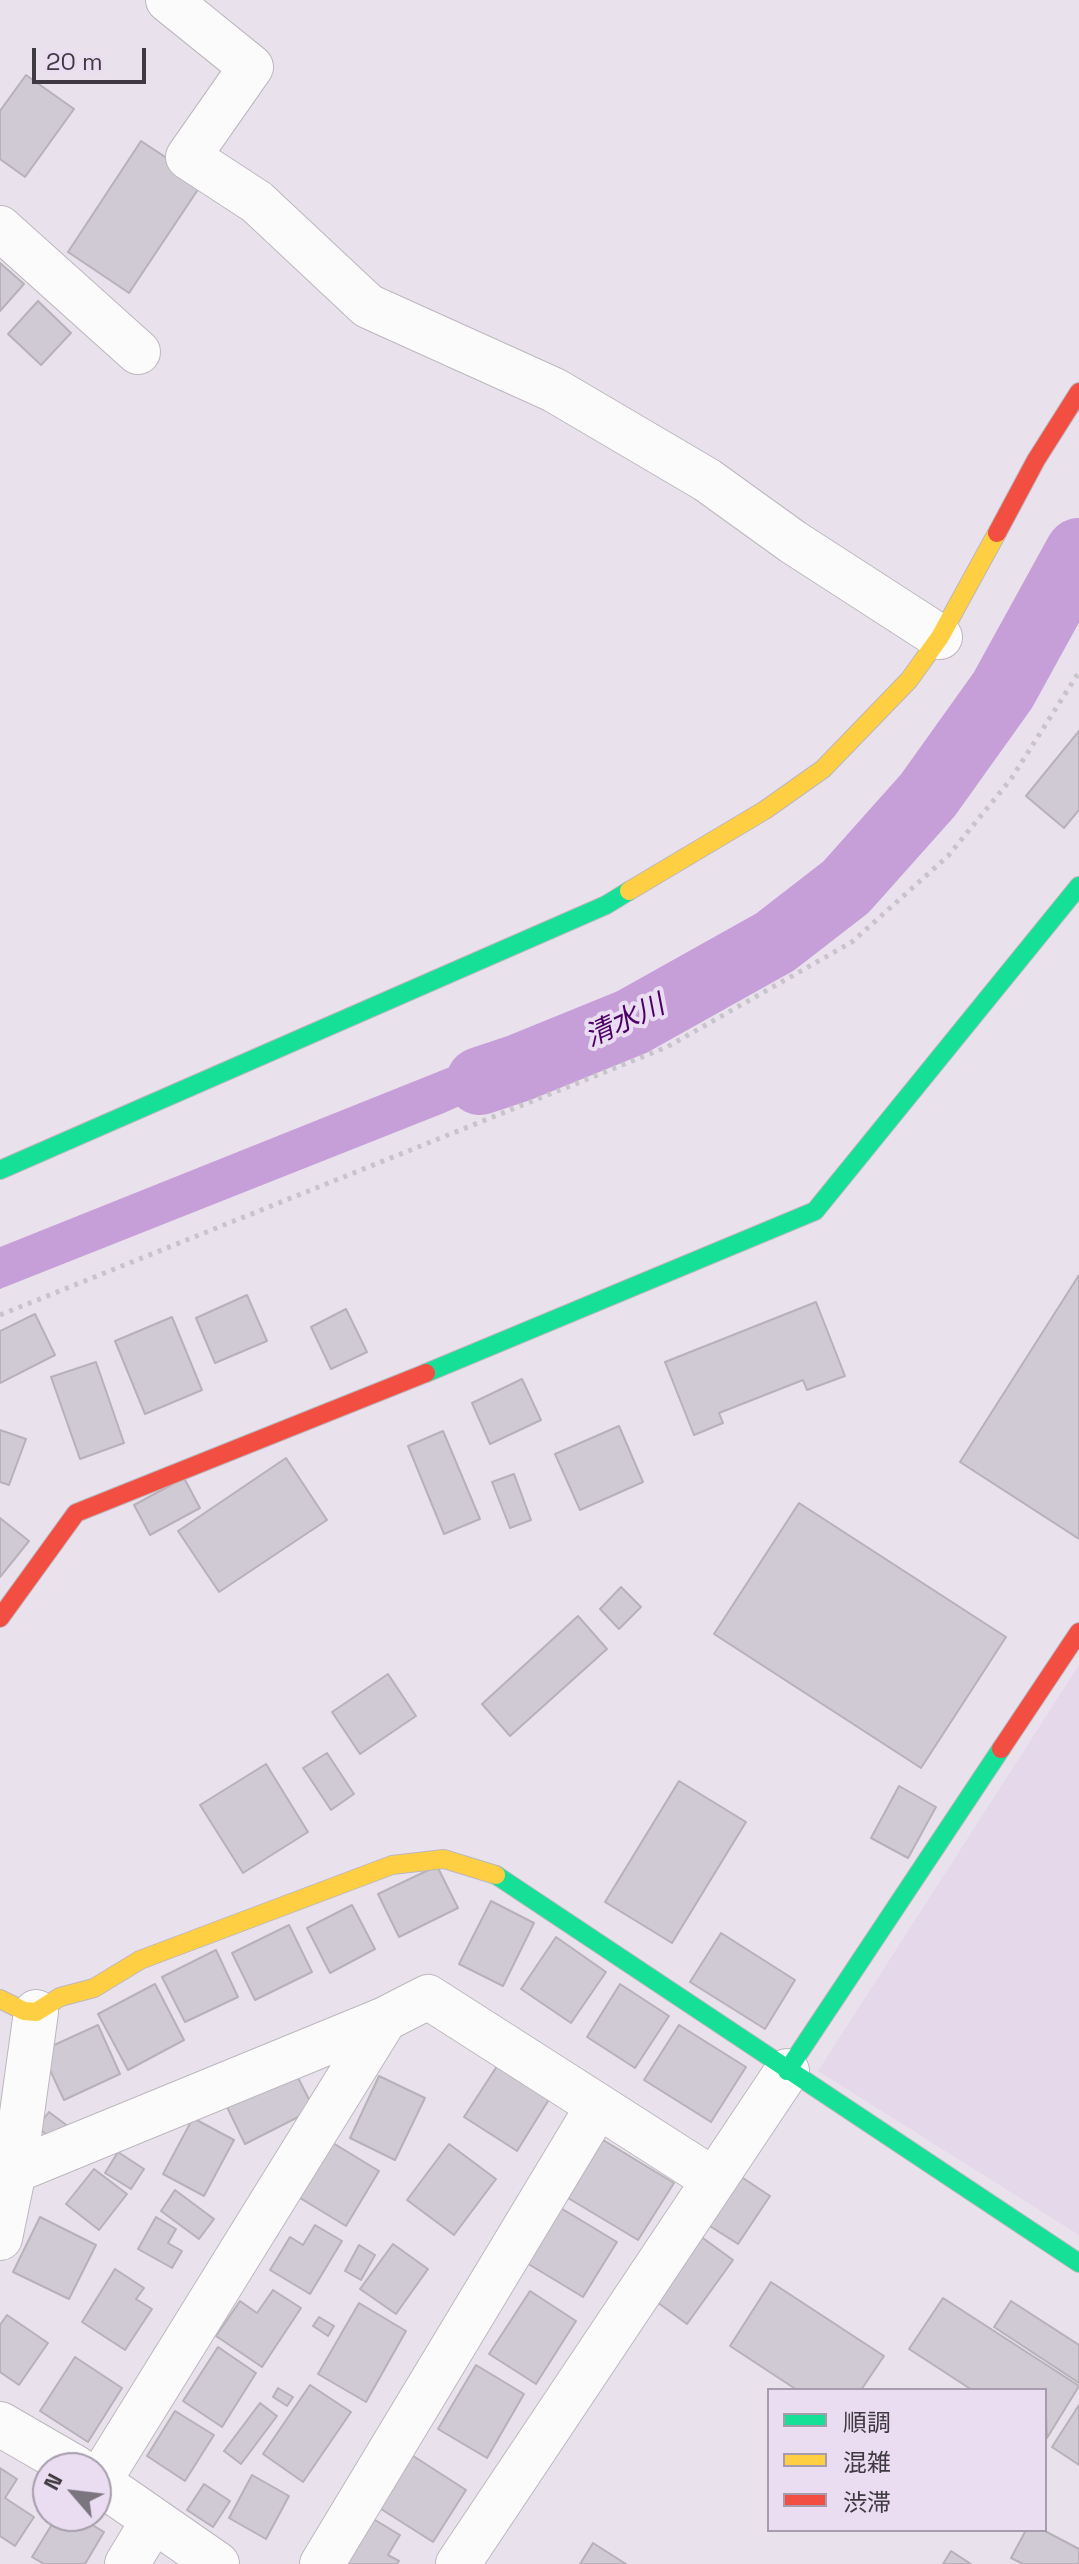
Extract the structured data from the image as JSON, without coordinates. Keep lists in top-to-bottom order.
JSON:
{
  "water": ["清水川"],
  "legend": ["順調", "混雑", "渋滞"],
  "scale_bar": "20 m",
  "north": "top left"
}
